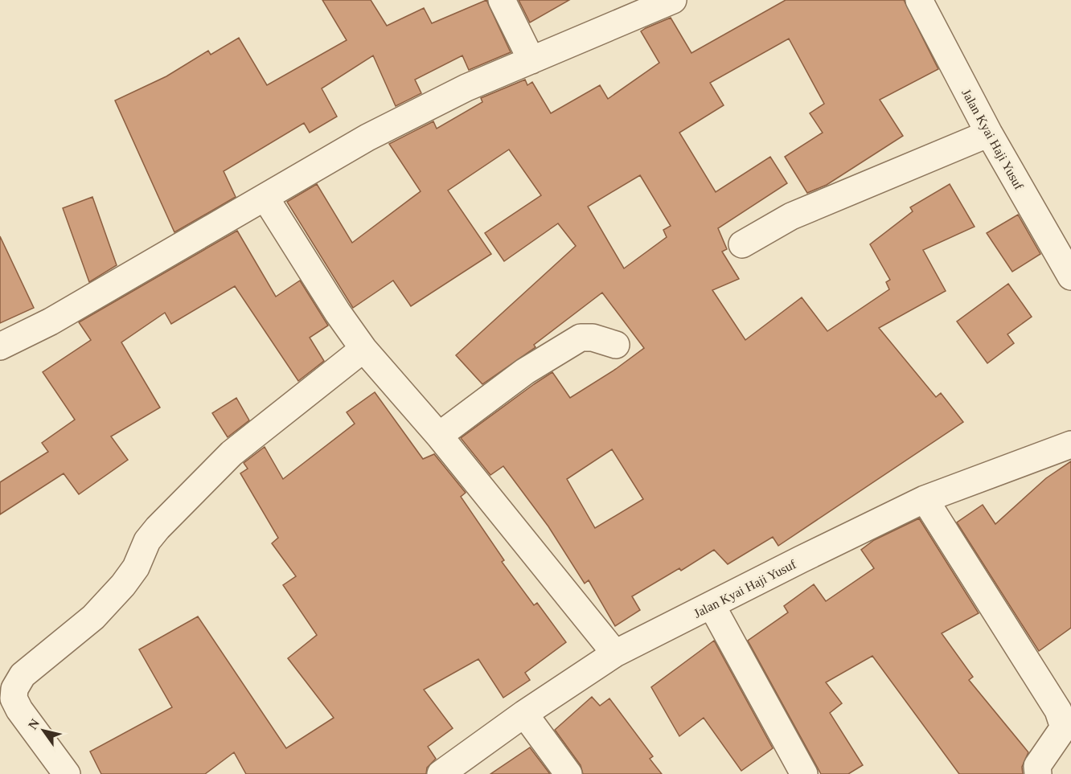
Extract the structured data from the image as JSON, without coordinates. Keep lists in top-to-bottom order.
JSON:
{
  "streets": {
    "street": ["Jalan Kyai Haji Yusuf"]
  },
  "north": "top left"
}
